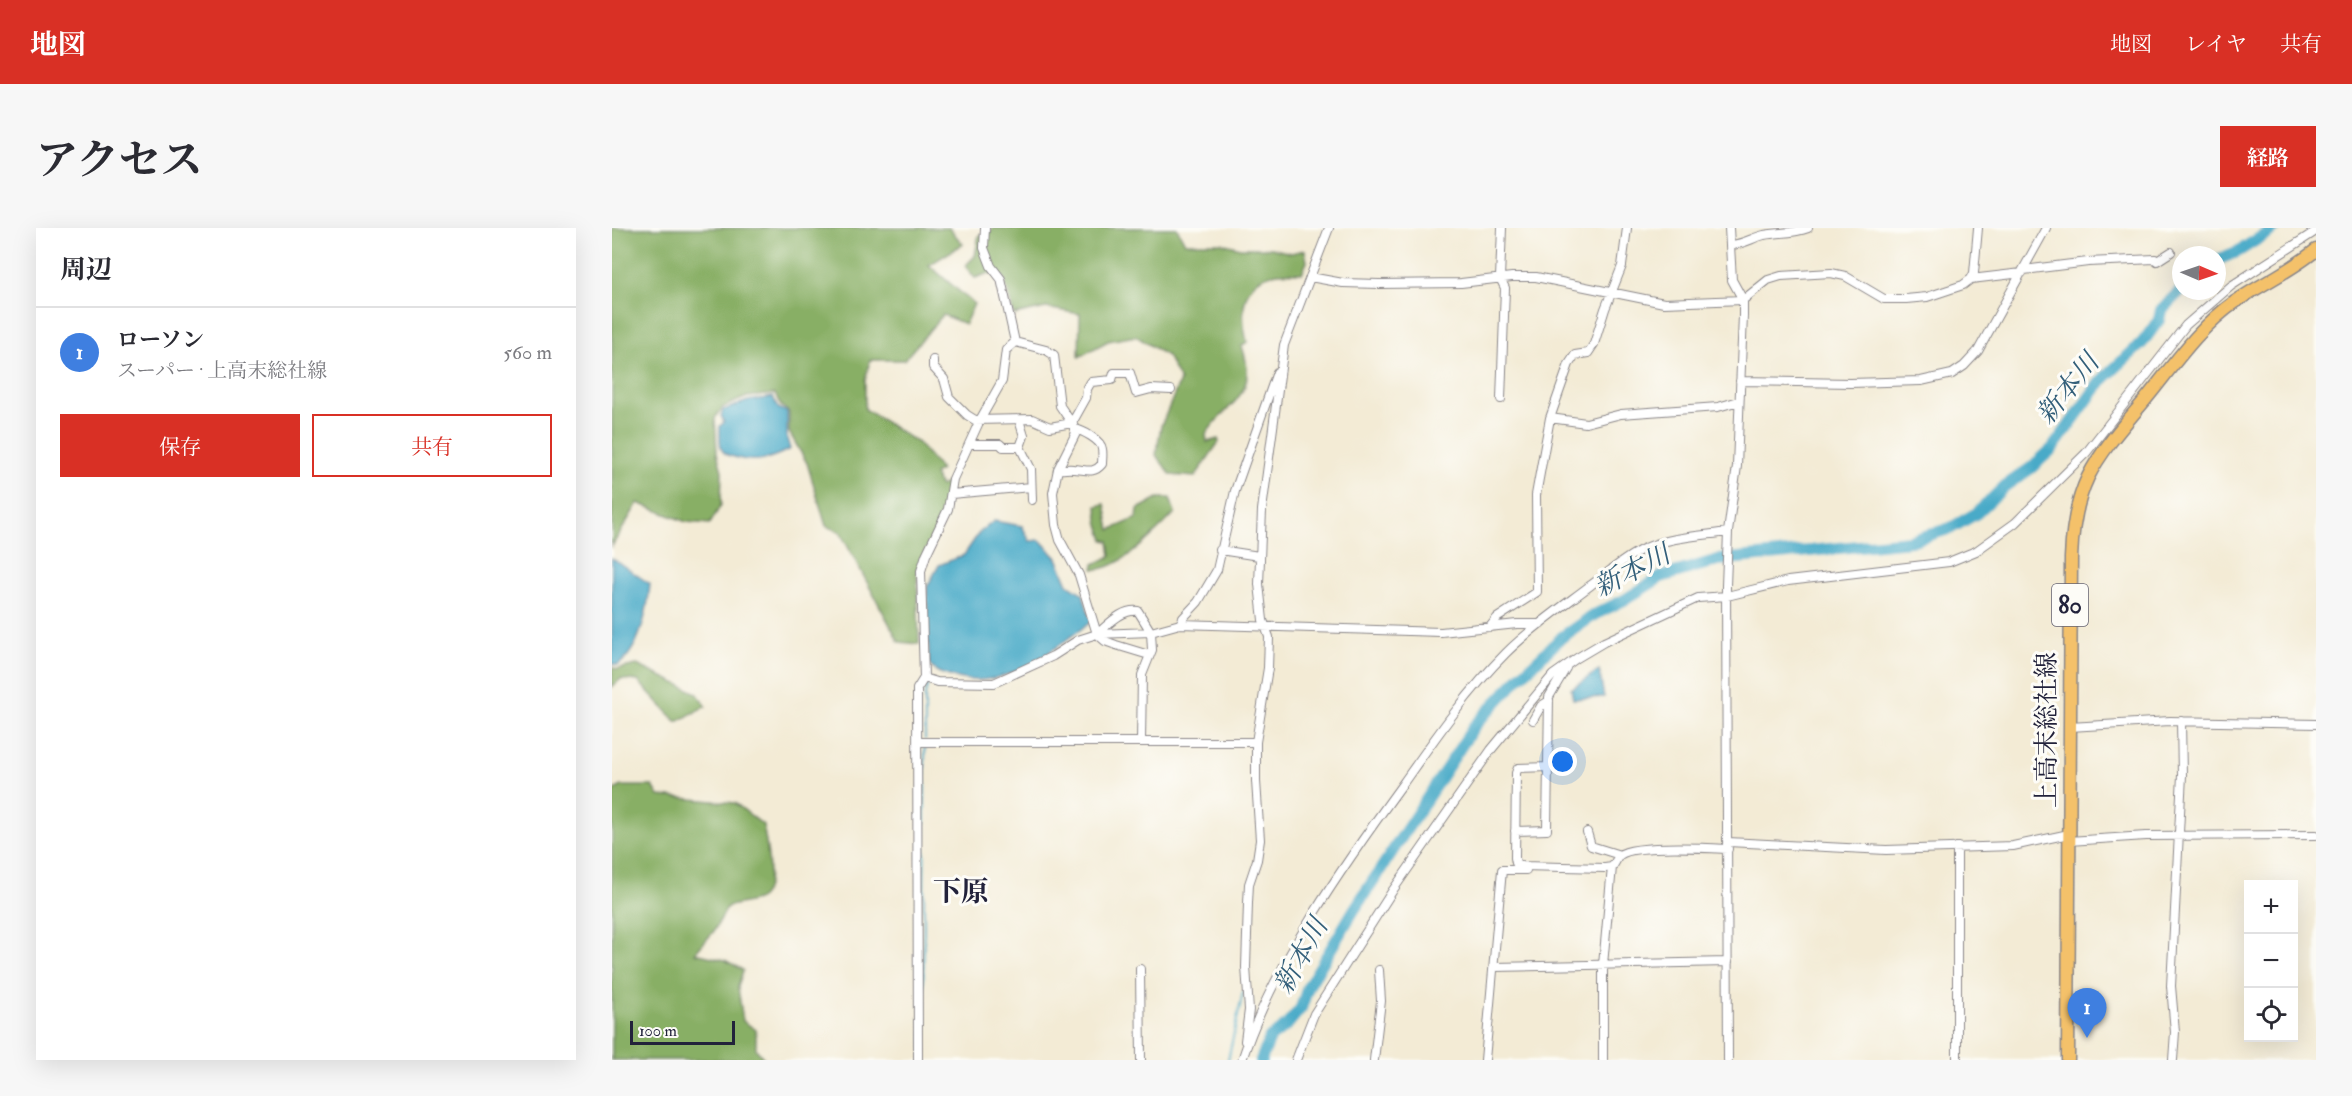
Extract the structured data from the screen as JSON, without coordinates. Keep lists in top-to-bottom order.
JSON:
{
  "streets": {
    "main road": ["80", "上高末総社線"]
  },
  "districts": ["下原"],
  "water": ["新本川"],
  "scale_bar": "100 m",
  "north": "right",
  "page": {
    "header": "地図",
    "nav": ["地図", "レイヤ", "共有"],
    "title": "アクセス",
    "buttons": [
      "経路",
      ["保存", "共有"]
    ],
    "heading": "周辺",
    "list": [
      {
        "mark": "1",
        "name": "ローソン",
        "note": "スーパー · 上高末総社線",
        "value": "560 m"
      }
    ],
    "map_buttons": ["+", "−"],
    "pins": "1",
    "scale": "100 m"
  }
}
